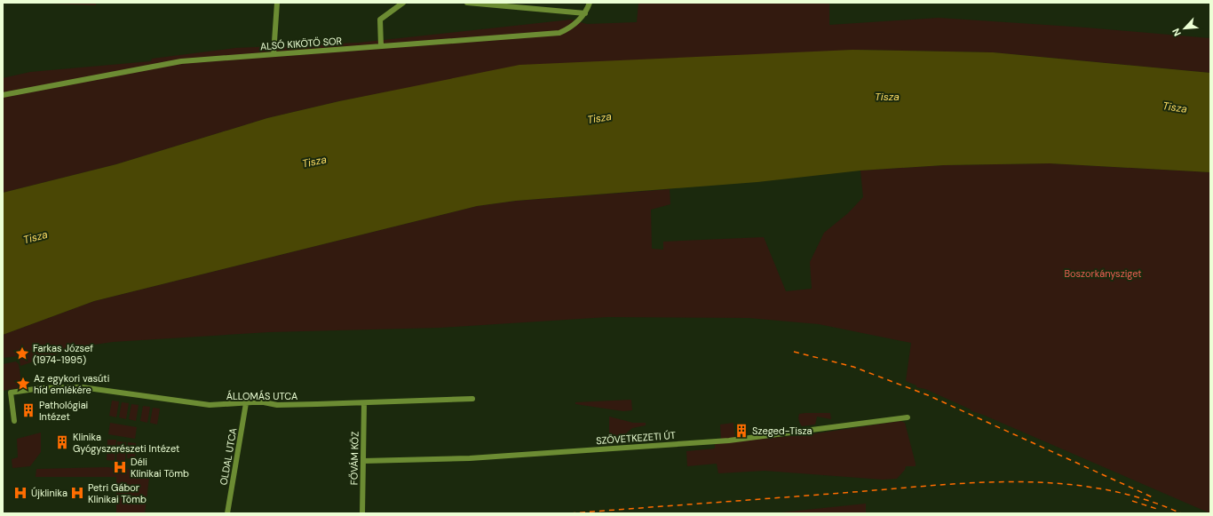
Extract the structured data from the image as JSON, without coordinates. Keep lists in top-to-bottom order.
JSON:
{
  "streets": {
    "street": [
      "ALSÓ KIKÖTŐ SOR",
      "ÁLLOMÁS UTCA",
      "SZÖVETKEZETI ÚT",
      "OLDAL UTCA",
      "FŐVÁM KÖZ"
    ]
  },
  "crossings": [
    ["ÁLLOMÁS UTCA", "OLDAL UTCA"],
    ["ÁLLOMÁS UTCA", "FŐVÁM KÖZ"],
    ["SZÖVETKEZETI ÚT", "FŐVÁM KÖZ"]
  ],
  "water": ["Tisza"],
  "parks": ["Boszorkánysziget"],
  "places": {
    "place": ["Farkas József (1974-1995)", "Az egykori vasúti híd emlékére"],
    "building": ["Pathológiai Intézet", "Szeged-Tisza", "Klinika Gyógyszerészeti Intézet"],
    "hospital": ["Déli Klinikai Tömb", "Újklinika", "Petri Gábor Klinikai Tömb"]
  },
  "north": "bottom left"
}
